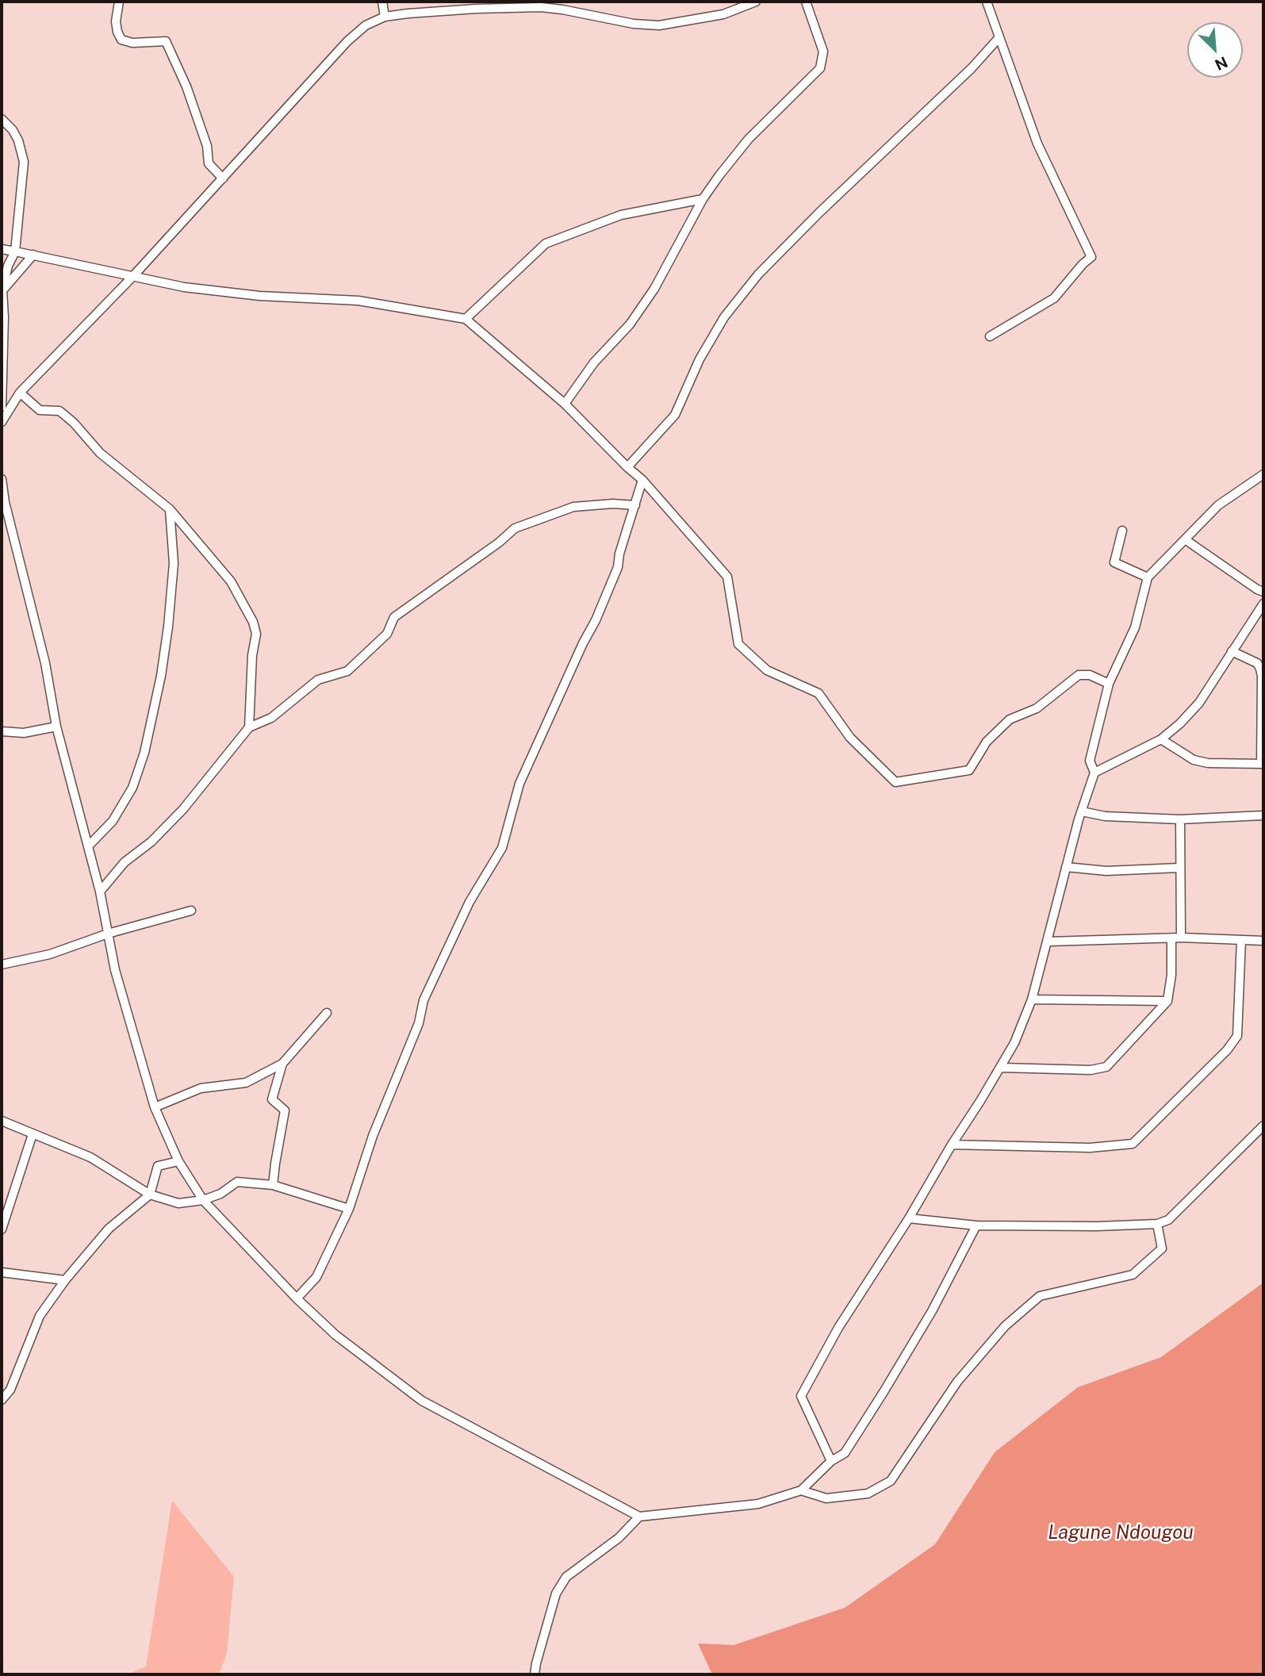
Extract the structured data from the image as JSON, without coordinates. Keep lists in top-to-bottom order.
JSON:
{
  "water": ["Lagune Ndougou"],
  "north": "bottom right"
}
